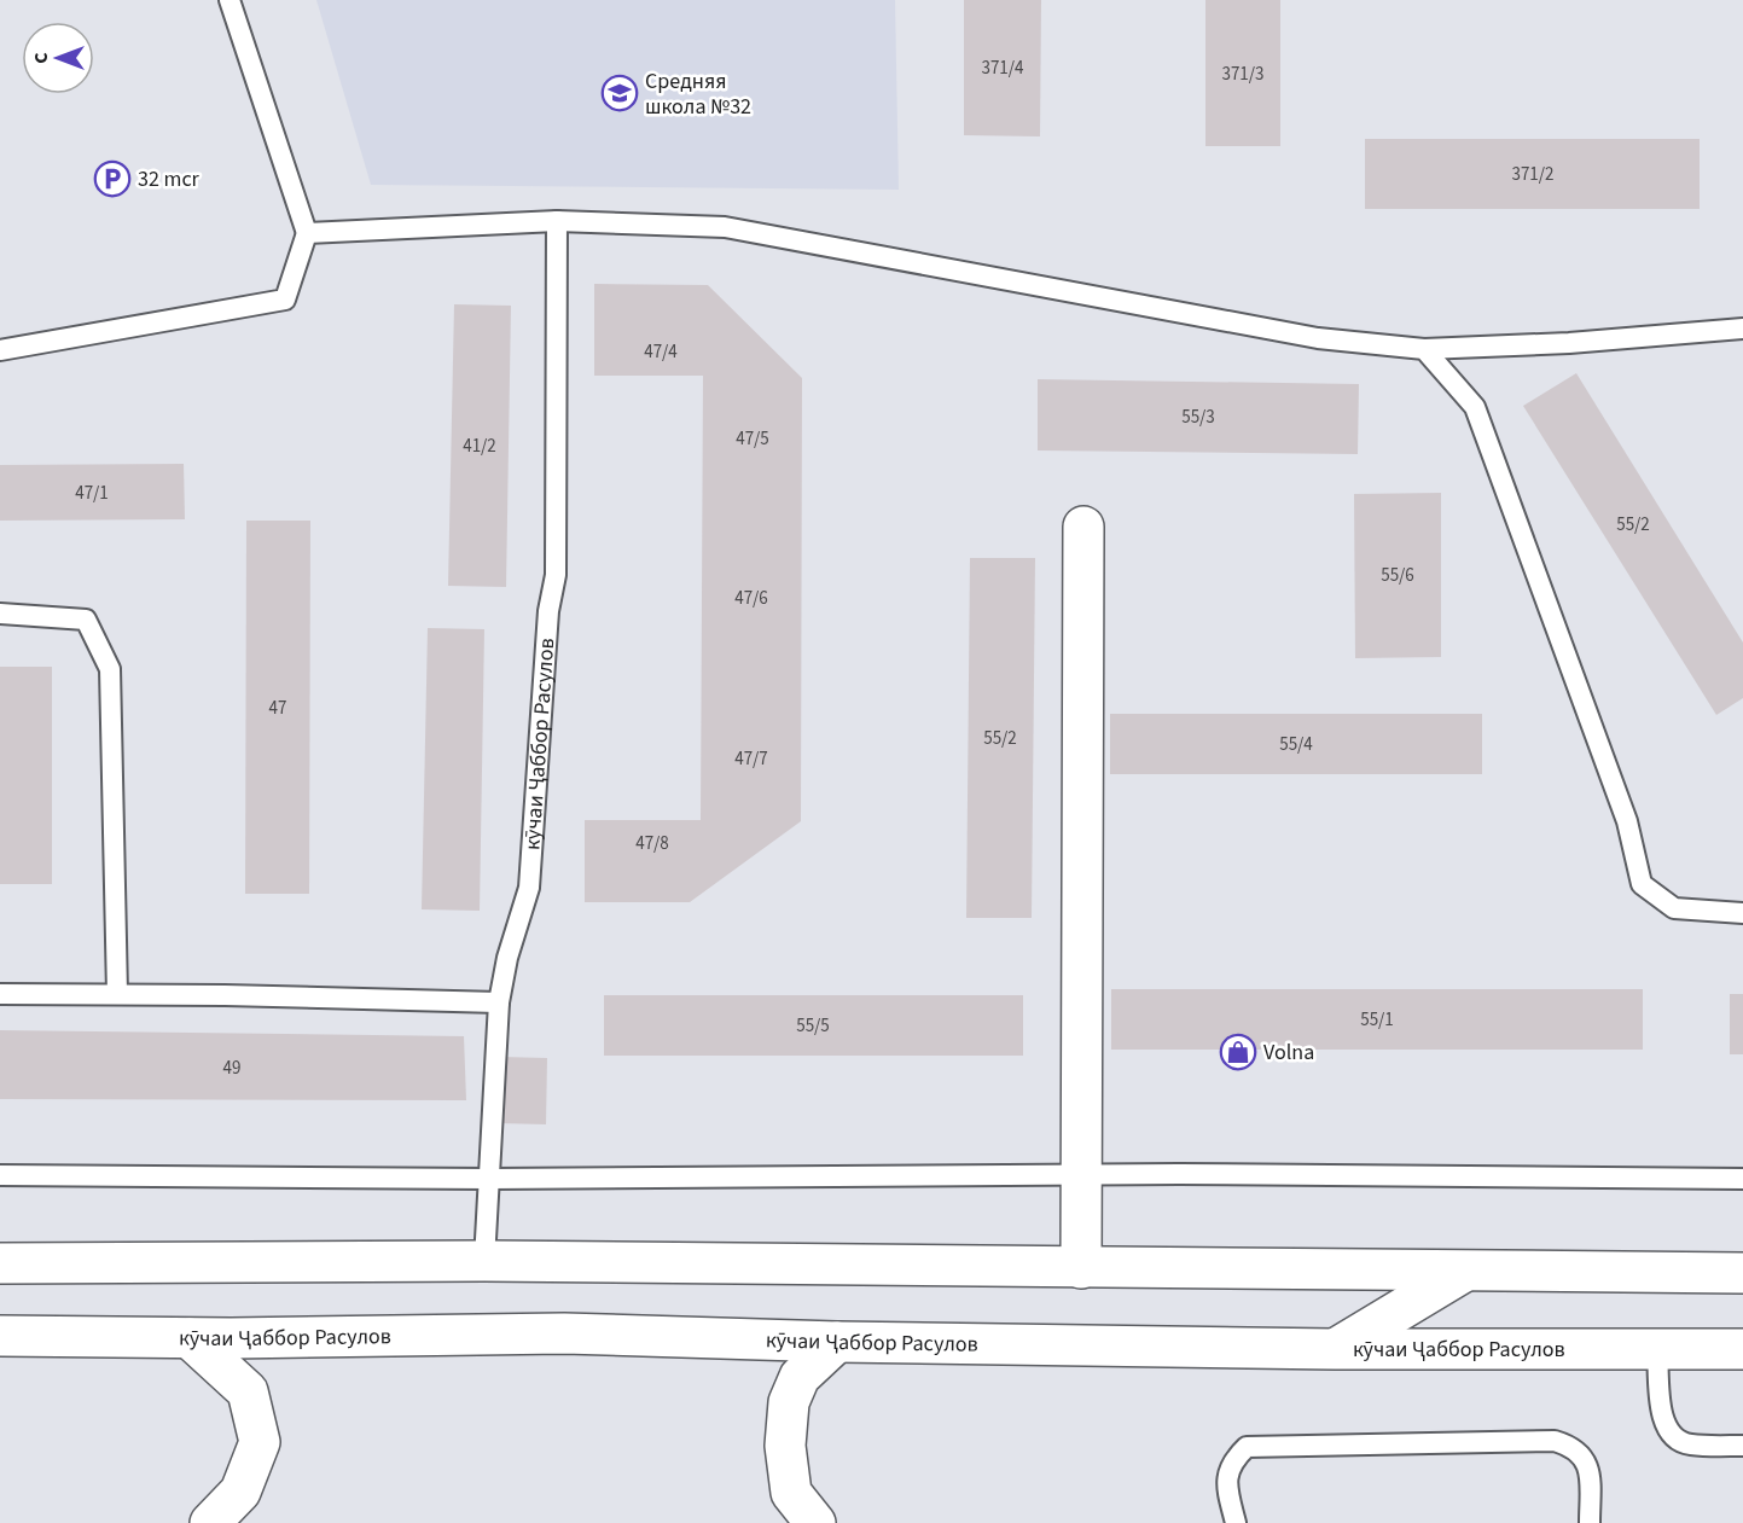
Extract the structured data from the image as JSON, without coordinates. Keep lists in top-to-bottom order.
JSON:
{
  "streets": {
    "street": ["кӯчаи Ҷаббор Расулов"]
  },
  "places": {
    "school or university": ["Средняя школа №32"],
    "parking": ["32 mcr"],
    "shop": ["Volna"]
  },
  "house_numbers": [
    "371/4",
    "371/3",
    "371/2",
    "47/4",
    "55/3",
    "47/5",
    "41/2",
    "47/1",
    "55/2",
    "55/6",
    "47/6",
    "47",
    "55/2",
    "55/4",
    "47/7",
    "47/8",
    "55/1",
    "55/5",
    "49"
  ],
  "north": "left"
}
